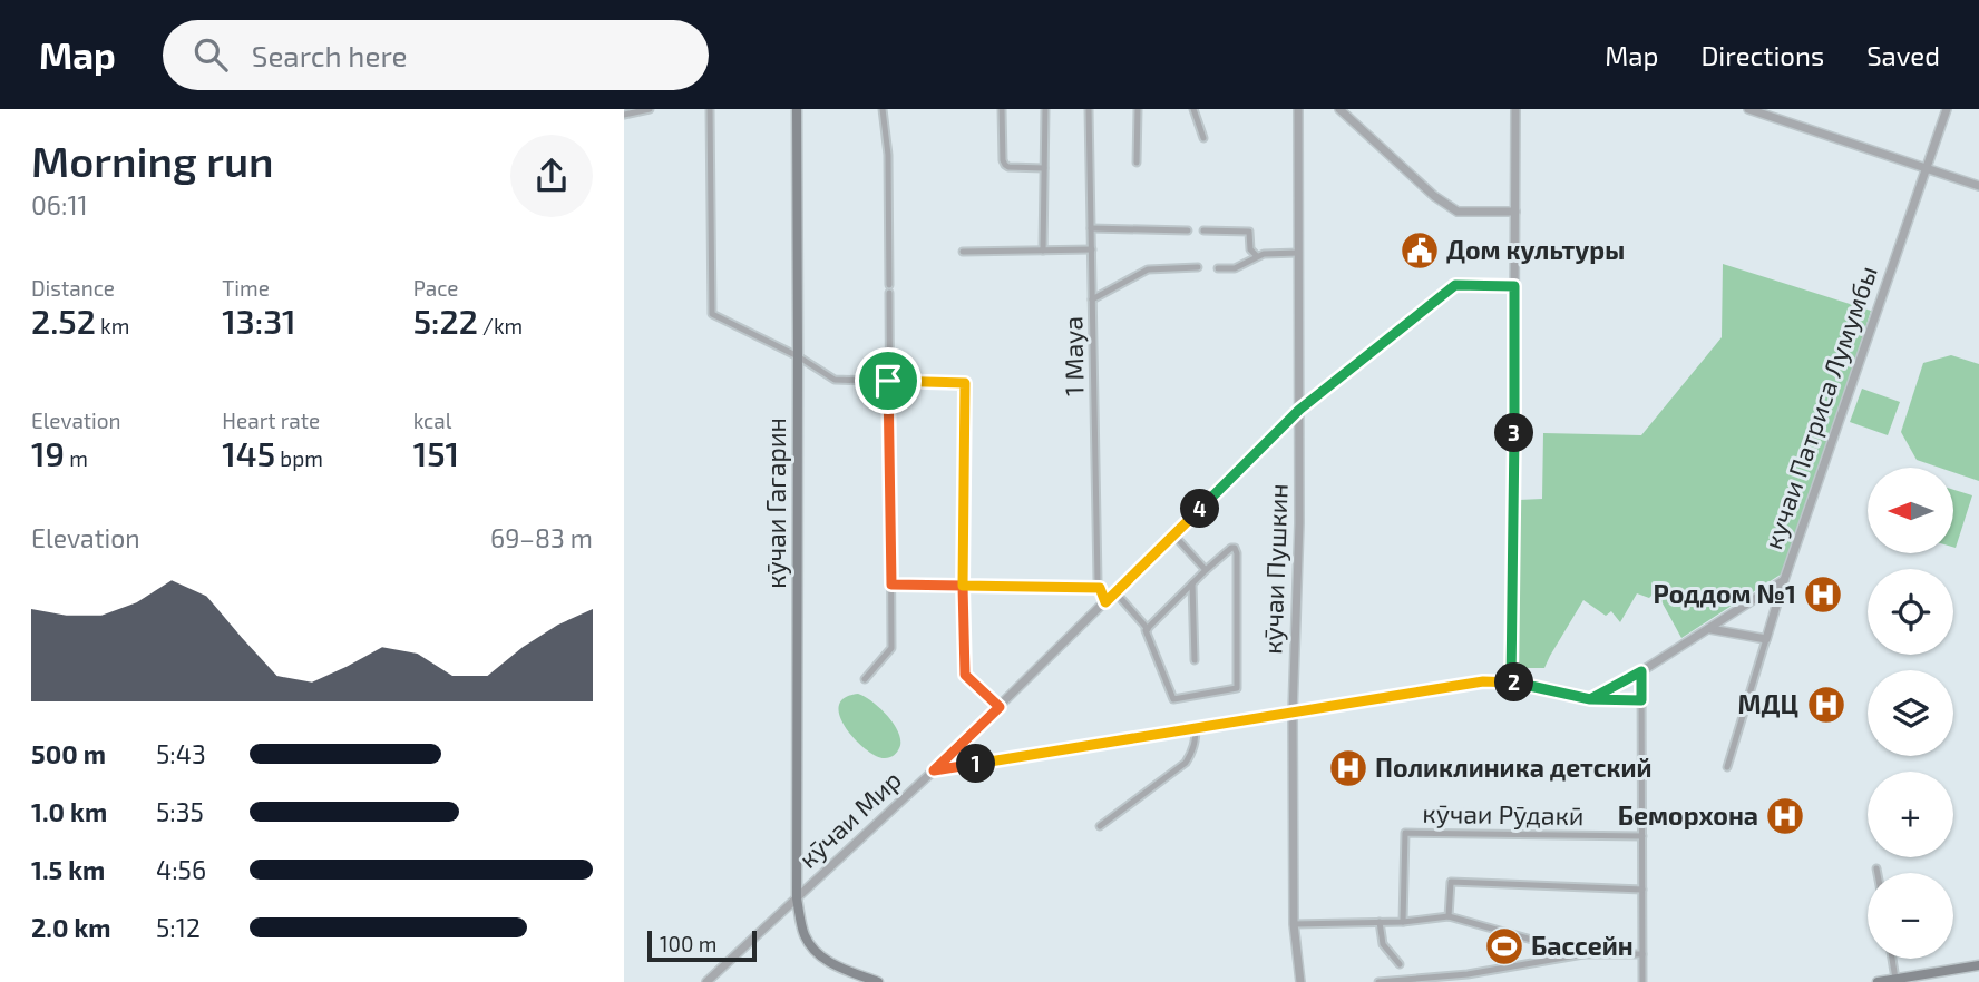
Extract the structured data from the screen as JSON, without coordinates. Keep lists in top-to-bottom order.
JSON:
{
  "streets": {
    "main road": ["кӯчаи Гагарин"],
    "street": [
      "1 Maya",
      "кучаи Патриса Лумумбы",
      "кӯчаи Пушкин",
      "кӯчаи Рӯдакӣ",
      "кӯчаи Мир"
    ]
  },
  "crossings": [
    ["1 Maya", "кӯчаи Мир"],
    ["кӯчаи Гагарин", "кӯчаи Мир"],
    ["кӯчаи Пушкин", "кӯчаи Мир"]
  ],
  "places": {
    "public building": ["Дом культуры"],
    "hospital": [
      "Роддом №1",
      "МДЦ",
      "Поликлиника детский",
      "Беморхона"
    ],
    "sports": ["Бассейн"]
  },
  "scale_bar": "100 m",
  "north": "left",
  "page": {
    "header": "Map",
    "search": "Search here",
    "nav": ["Map", "Directions", "Saved"],
    "heading": ["Morning run", "06:11"],
    "stats": [
      ["Distance", "2.52 km"],
      ["Time", "13:31"],
      ["Pace", "5:22 /km"],
      ["Elevation", "19 m"],
      ["Heart rate", "145 bpm"],
      ["kcal", "151"]
    ],
    "pins": [
      "3",
      "4",
      "2",
      "1"
    ],
    "map_buttons": ["+", "−"],
    "chart": ["Elevation", "69–83 m"],
    "list": [
      {
        "name": "500 m",
        "note": "5:43"
      },
      {
        "name": "1.0 km",
        "note": "5:35"
      },
      {
        "name": "1.5 km",
        "note": "4:56"
      },
      {
        "name": "2.0 km",
        "note": "5:12"
      }
    ],
    "scale": "100 m"
  }
}
